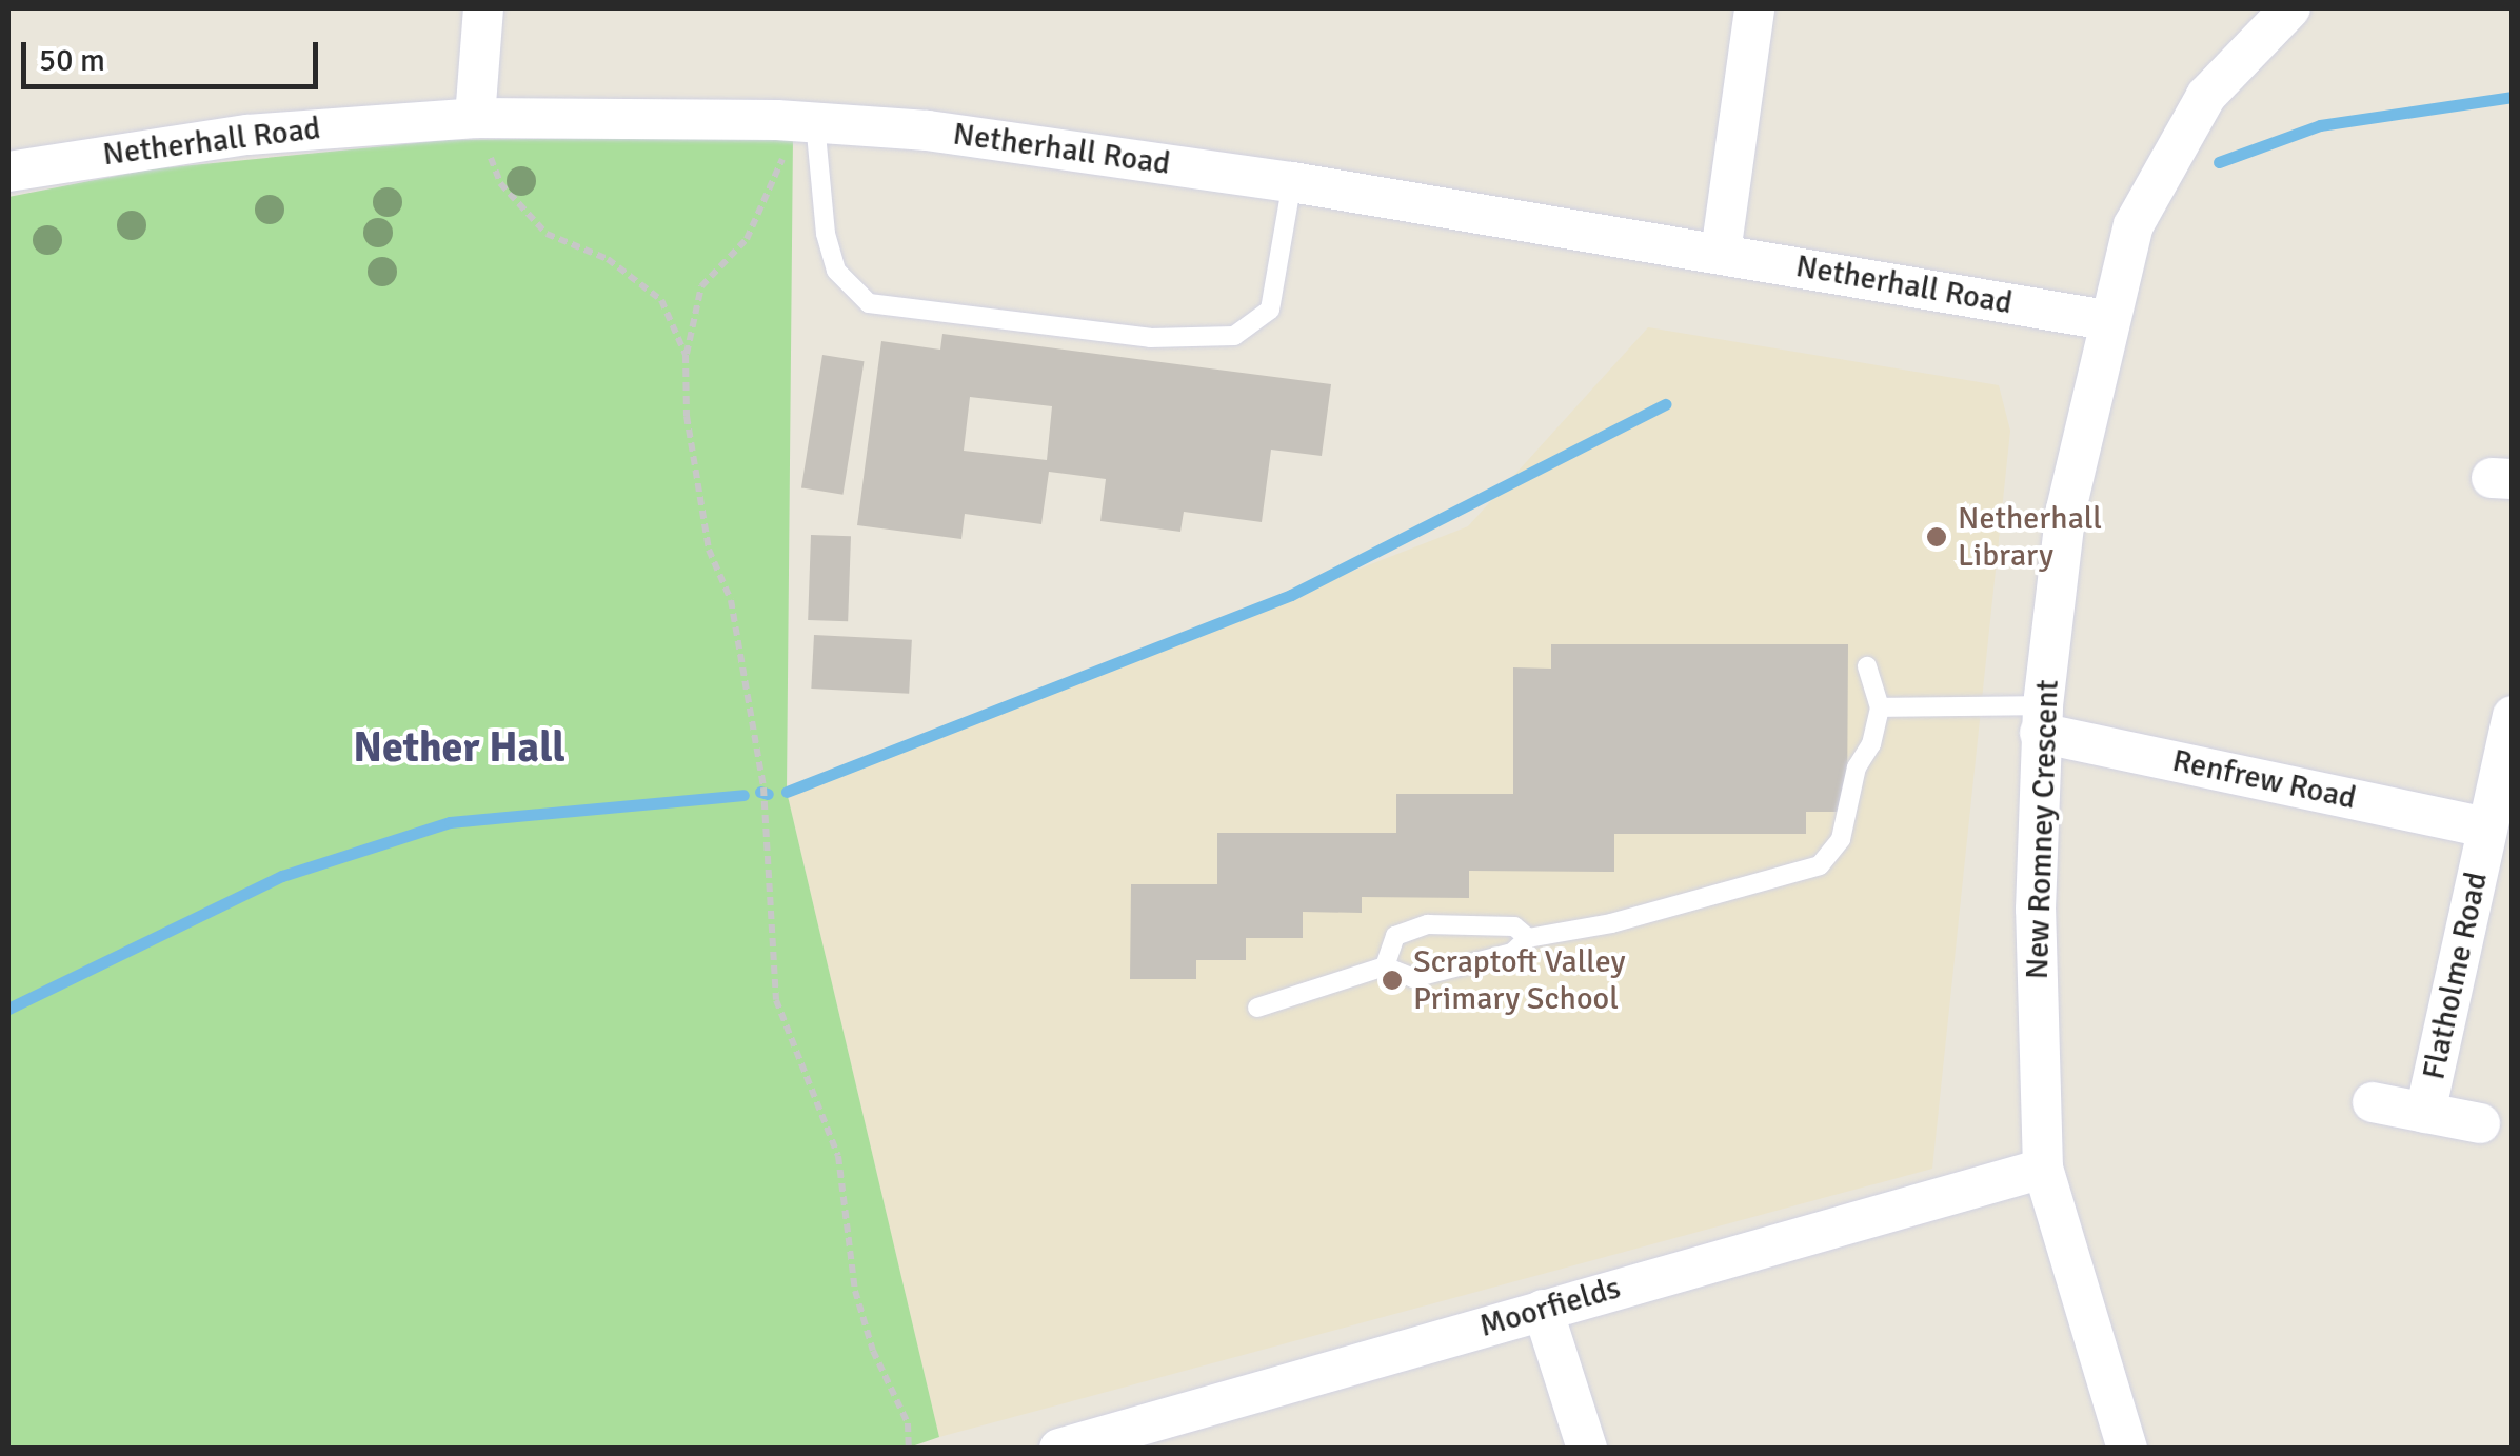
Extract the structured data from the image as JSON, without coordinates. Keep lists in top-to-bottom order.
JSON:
{
  "streets": {
    "street": [
      "Netherhall Road",
      "Renfrew Road",
      "New Romney Crescent",
      "Flatholme Road",
      "Moorfields"
    ]
  },
  "crossings": [
    ["Netherhall Road", "New Romney Crescent"],
    ["Renfrew Road", "New Romney Crescent"],
    ["Renfrew Road", "Flatholme Road"],
    ["New Romney Crescent", "Moorfields"]
  ],
  "districts": ["Nether Hall"],
  "places": ["Netherhall Library", "Scraptoft Valley Primary School"],
  "scale_bar": "50 m"
}
